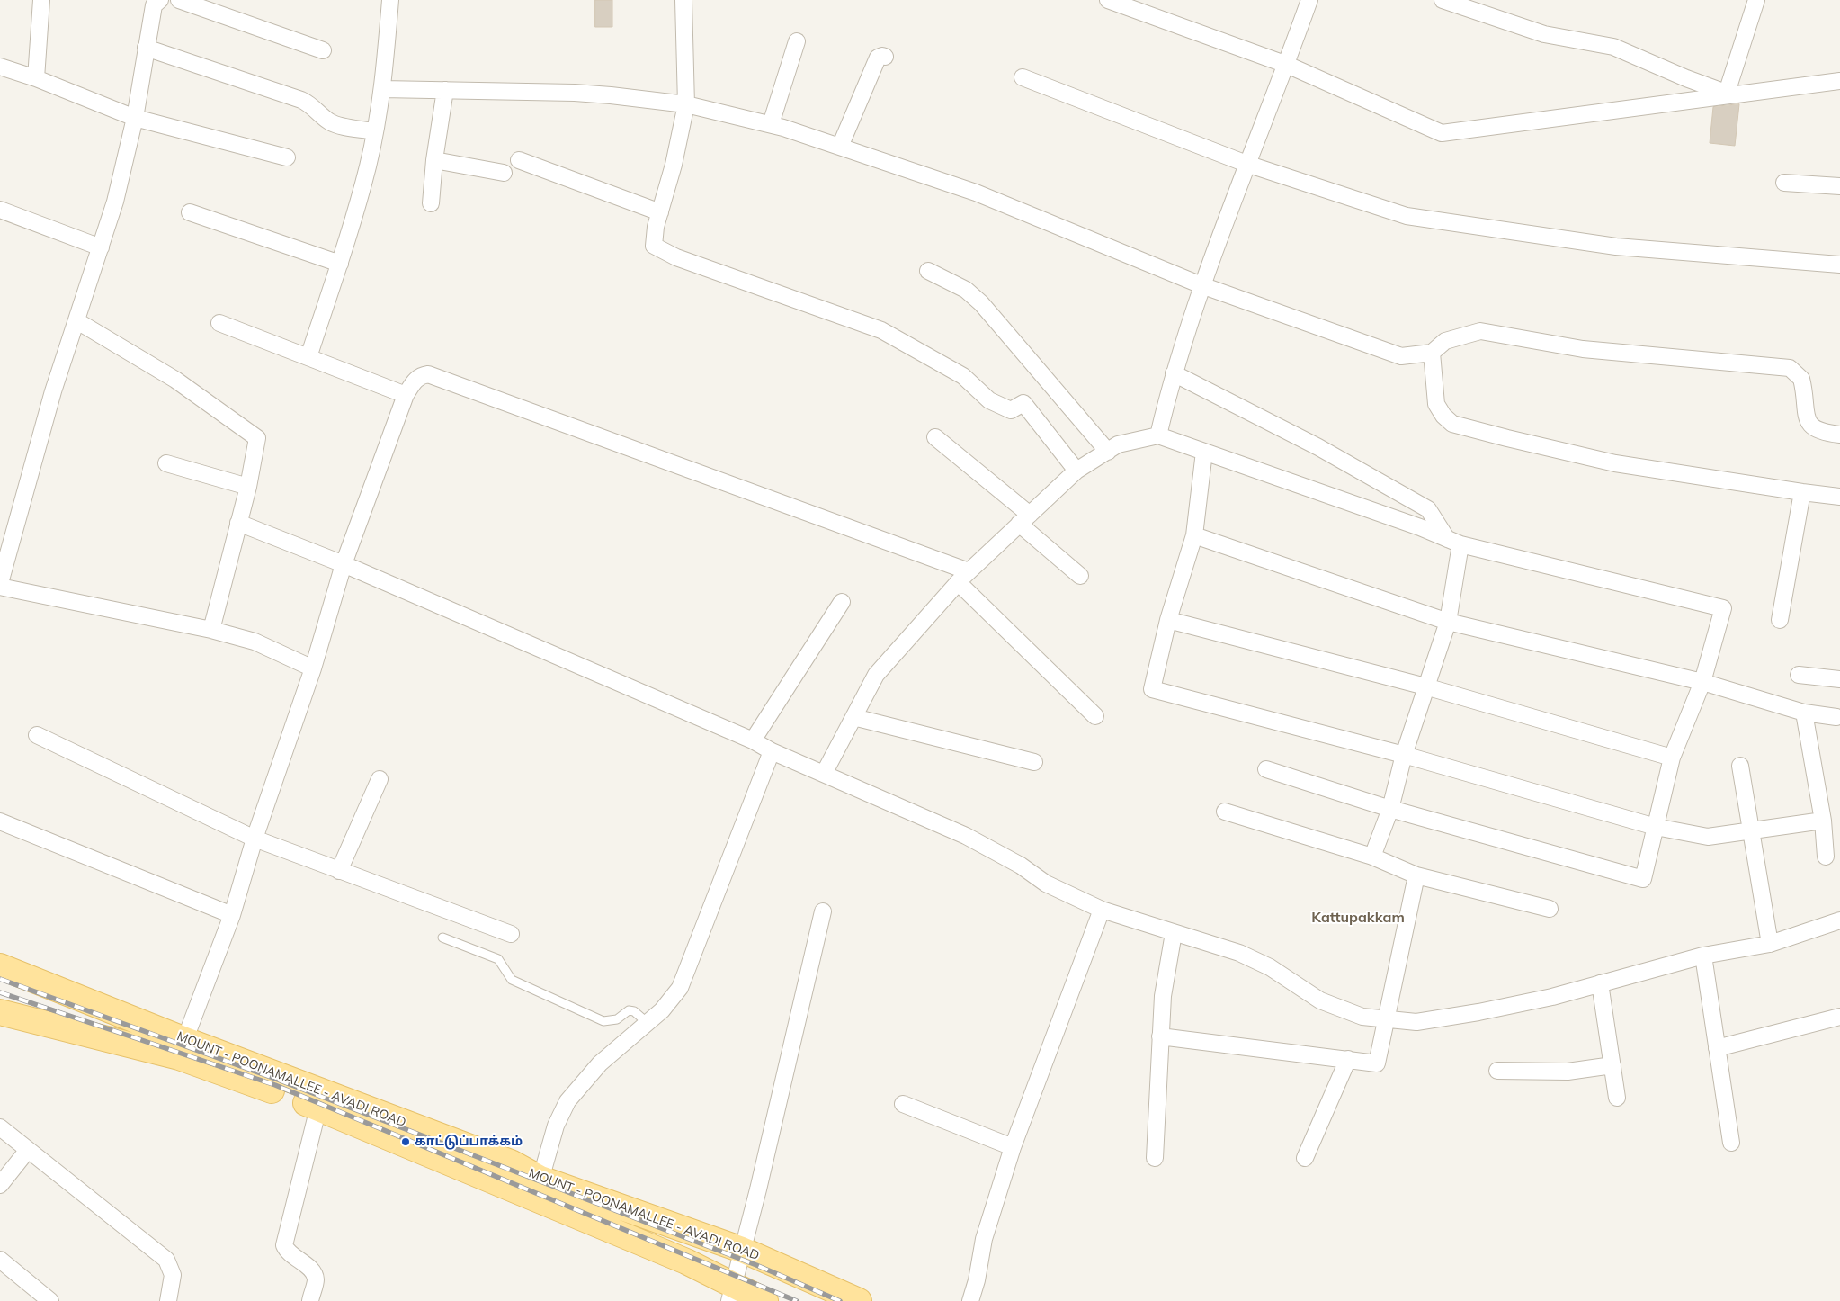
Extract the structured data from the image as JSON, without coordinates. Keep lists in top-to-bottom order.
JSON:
{
  "streets": {
    "main road": ["MOUNT - POONAMALLEE - AVADI ROAD"]
  },
  "districts": ["Kattupakkam"],
  "places": ["காட்டுப்பாக்கம்"]
}
